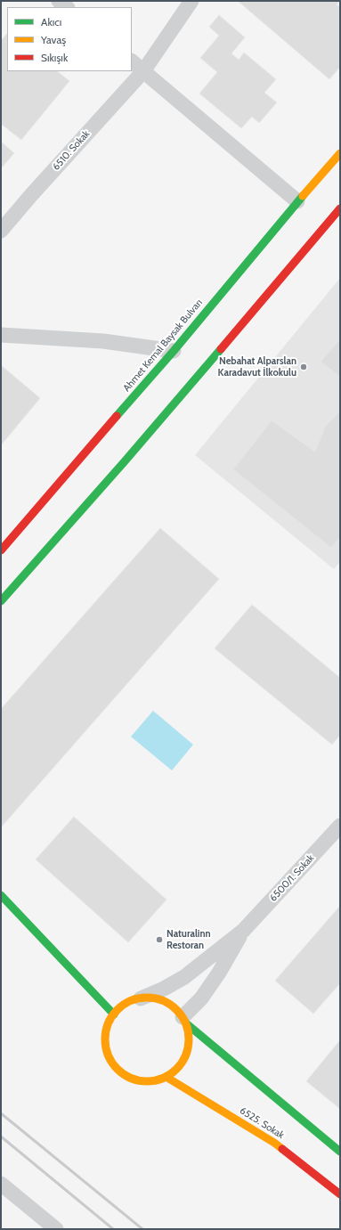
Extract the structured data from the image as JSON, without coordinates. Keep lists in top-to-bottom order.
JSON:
{
  "streets": {
    "street": [
      "6510. Sokak",
      "Ahmet Kemal Baysak Bulvarı",
      "6500/1. Sokak",
      "6525. Sokak"
    ]
  },
  "places": ["Nebahat Alparslan Karadavut İlkokulu", "Naturalinn Restoran"],
  "legend": ["Akıcı", "Yavaş", "Sıkışık"]
}
